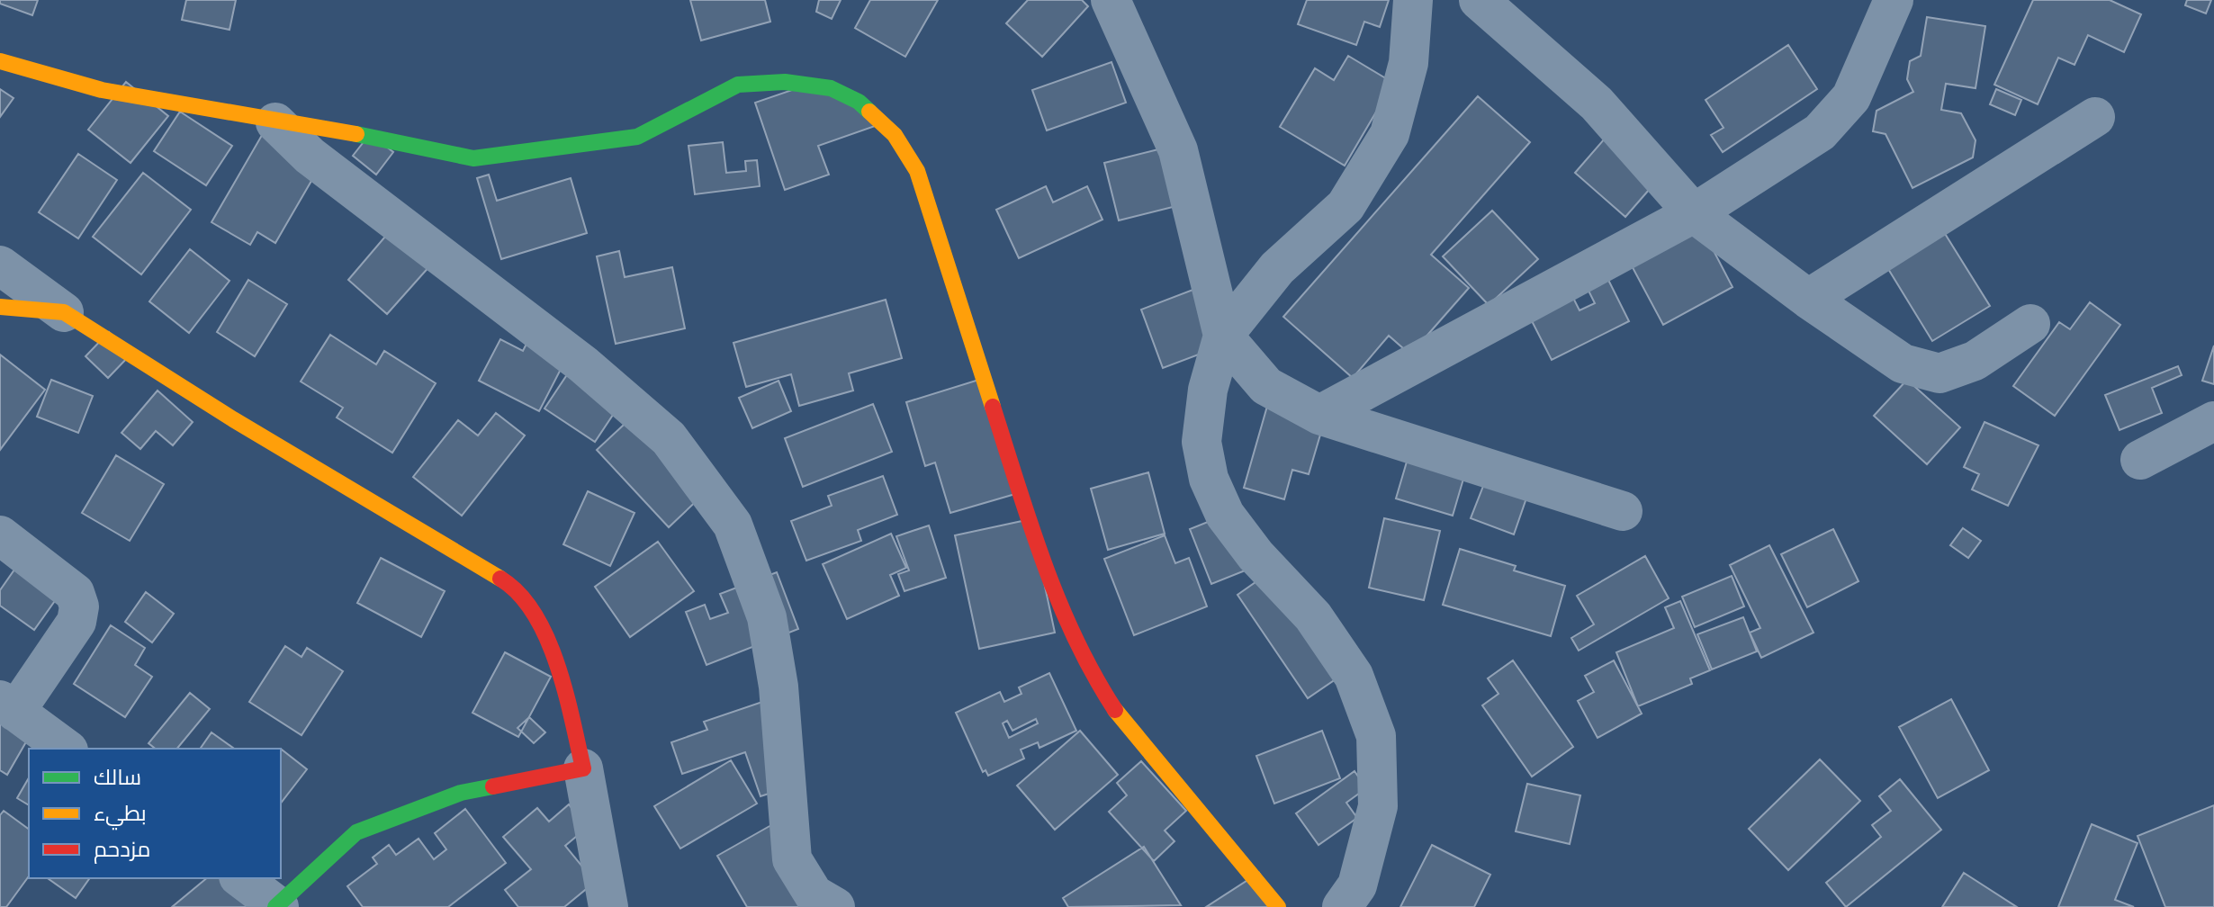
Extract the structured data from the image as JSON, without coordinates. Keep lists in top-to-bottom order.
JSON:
{
  "legend": ["سالك", "بطيء", "مزدحم"]
}
